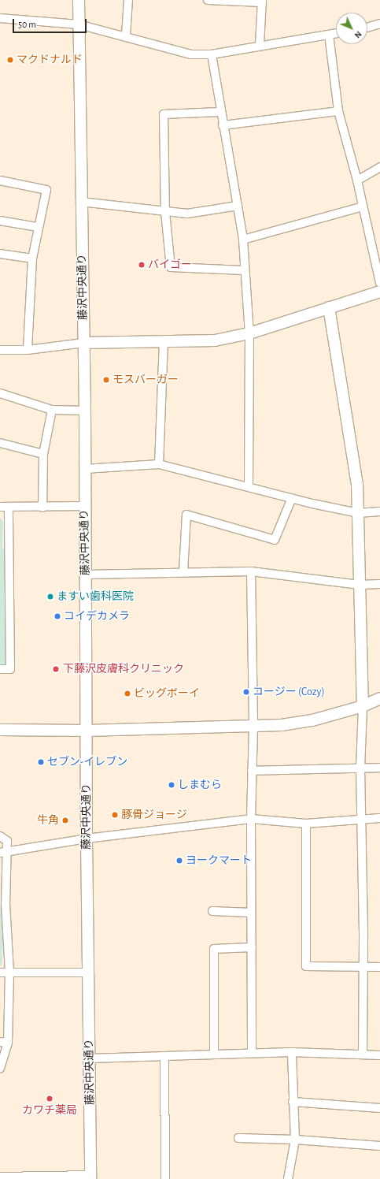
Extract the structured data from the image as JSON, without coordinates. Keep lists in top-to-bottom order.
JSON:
{
  "streets": {
    "street": ["藤沢中央通り"]
  },
  "places": [
    "マクドナルド",
    "バイゴー",
    "モスバーガー",
    "ますい歯科医院",
    "コイデカメラ",
    "下藤沢皮膚科クリニック",
    "コージー (Cozy)",
    "ビッグボーイ",
    "セブン-イレブン",
    "しまむら",
    "豚骨ジョージ",
    "牛角",
    "ヨークマート",
    "カワチ薬局"
  ],
  "scale_bar": "50 m",
  "north": "bottom right"
}
